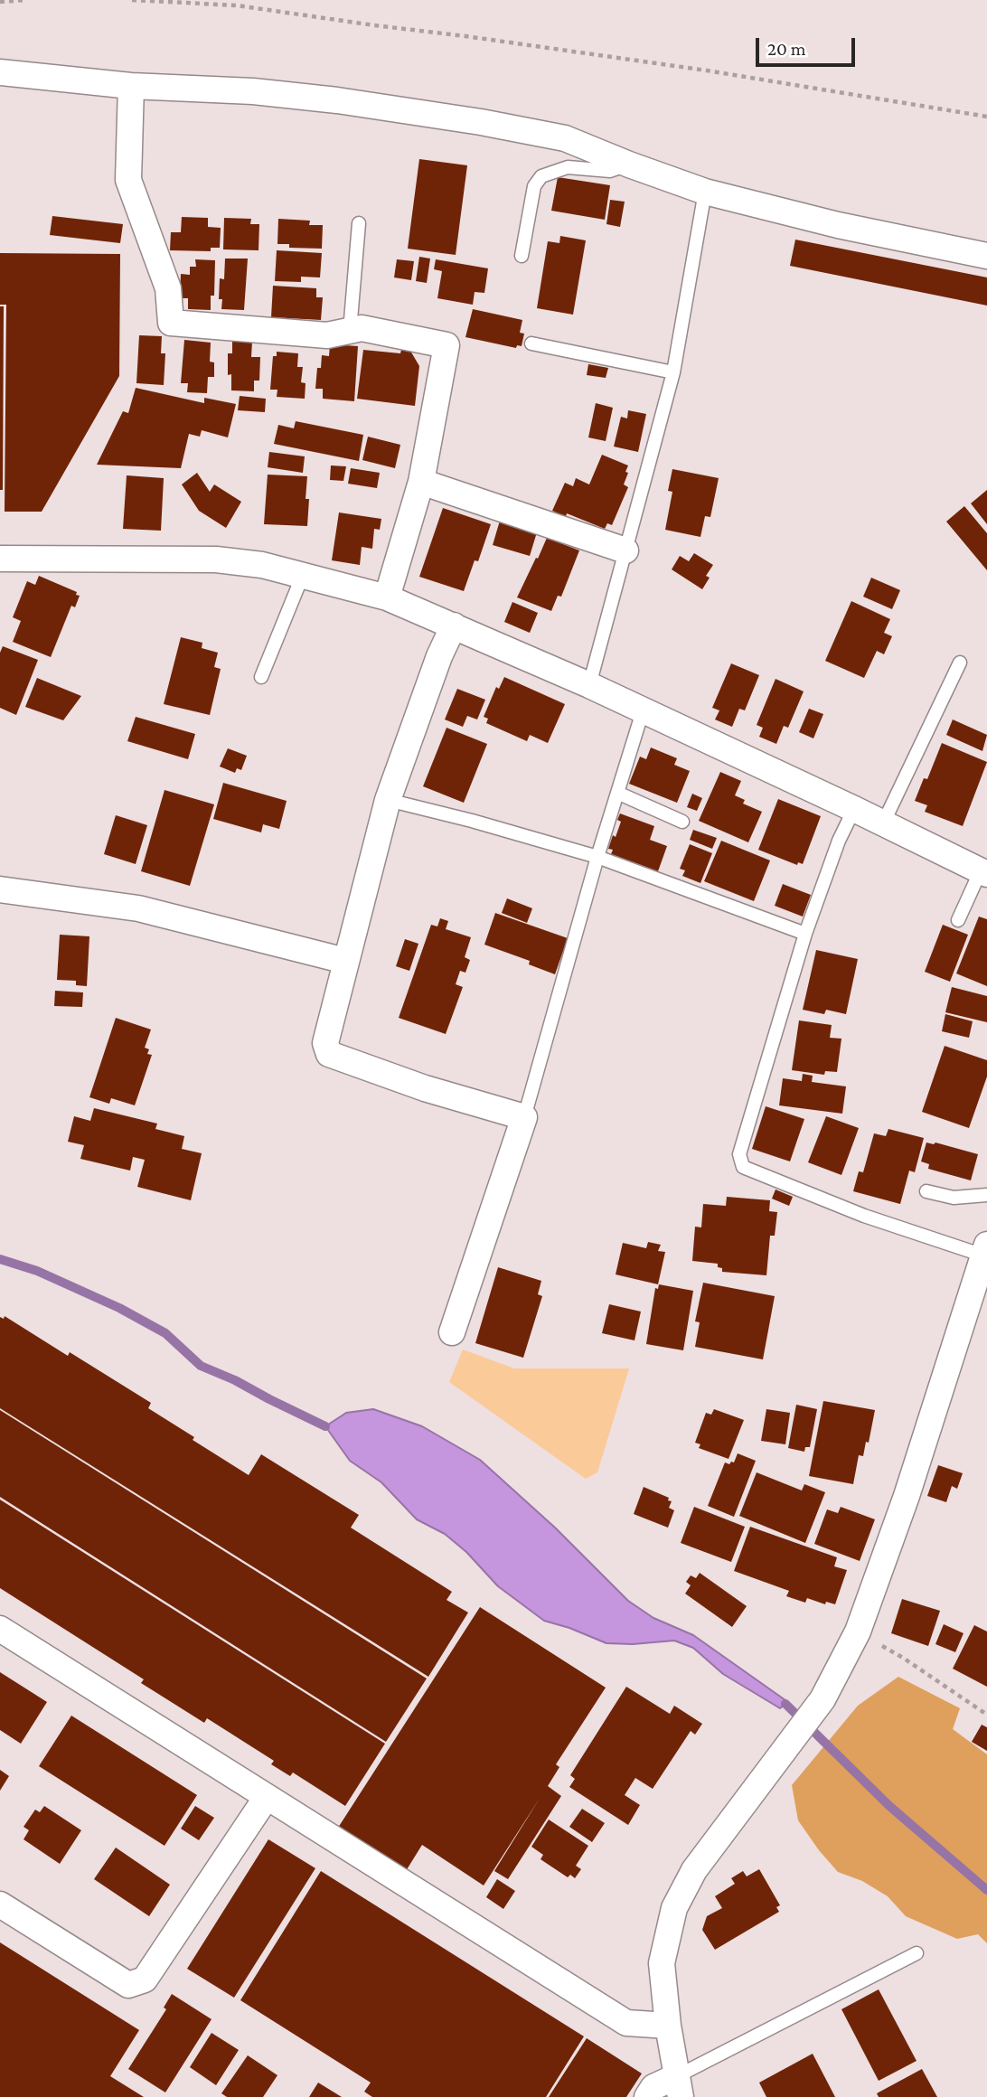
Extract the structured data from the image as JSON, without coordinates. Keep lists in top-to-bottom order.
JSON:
{
  "scale_bar": "20 m"
}
